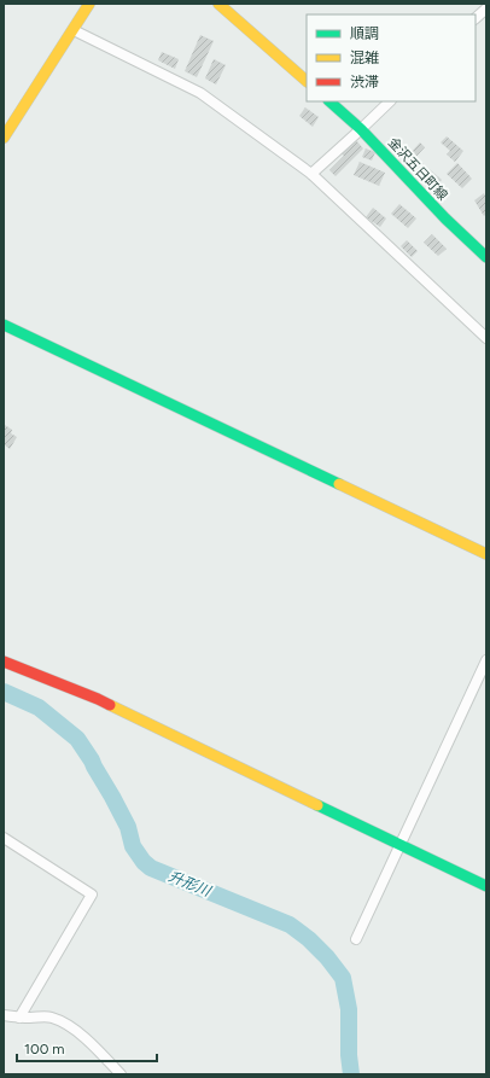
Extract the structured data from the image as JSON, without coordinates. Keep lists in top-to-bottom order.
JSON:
{
  "streets": {
    "street": ["金沢五日町線"]
  },
  "water": ["升形川"],
  "legend": ["順調", "混雑", "渋滞"],
  "scale_bar": "100 m"
}
